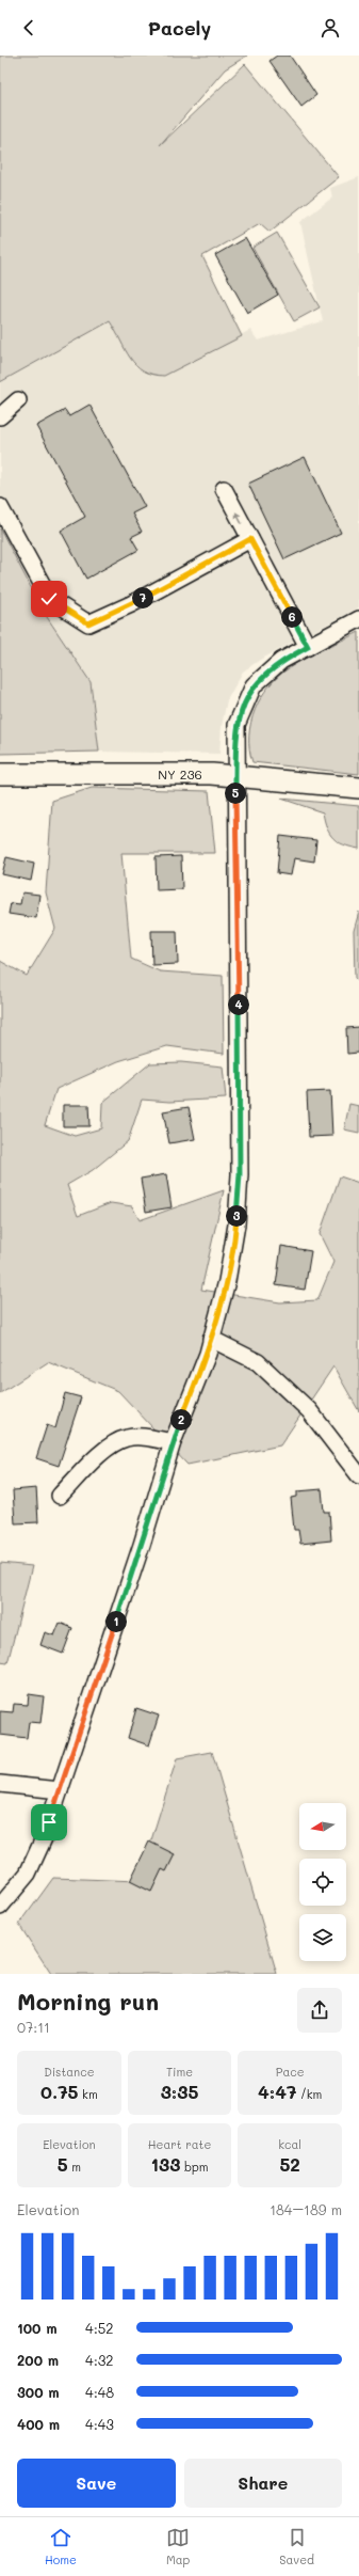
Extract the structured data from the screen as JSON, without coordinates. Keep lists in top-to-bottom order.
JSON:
{
  "streets": {
    "main road": ["NY 236"]
  },
  "north": "left",
  "page": {
    "header": "Pacely",
    "pins": [
      "7",
      "6",
      "5",
      "4",
      "3",
      "2",
      "1"
    ],
    "heading": ["Morning run", "07:11"],
    "stats": [
      ["Distance", "0.75 km"],
      ["Time", "3:35"],
      ["Pace", "4:47 /km"],
      ["Elevation", "5 m"],
      ["Heart rate", "133 bpm"],
      ["kcal", "52"]
    ],
    "chart": ["Elevation", "184–189 m"],
    "list": [
      {
        "name": "100 m",
        "note": "4:52"
      },
      {
        "name": "200 m",
        "note": "4:32"
      },
      {
        "name": "300 m",
        "note": "4:48"
      },
      {
        "name": "400 m",
        "note": "4:43"
      }
    ],
    "buttons": ["Save", "Share"],
    "tabs": ["Home", "Map", "Saved"]
  }
}
